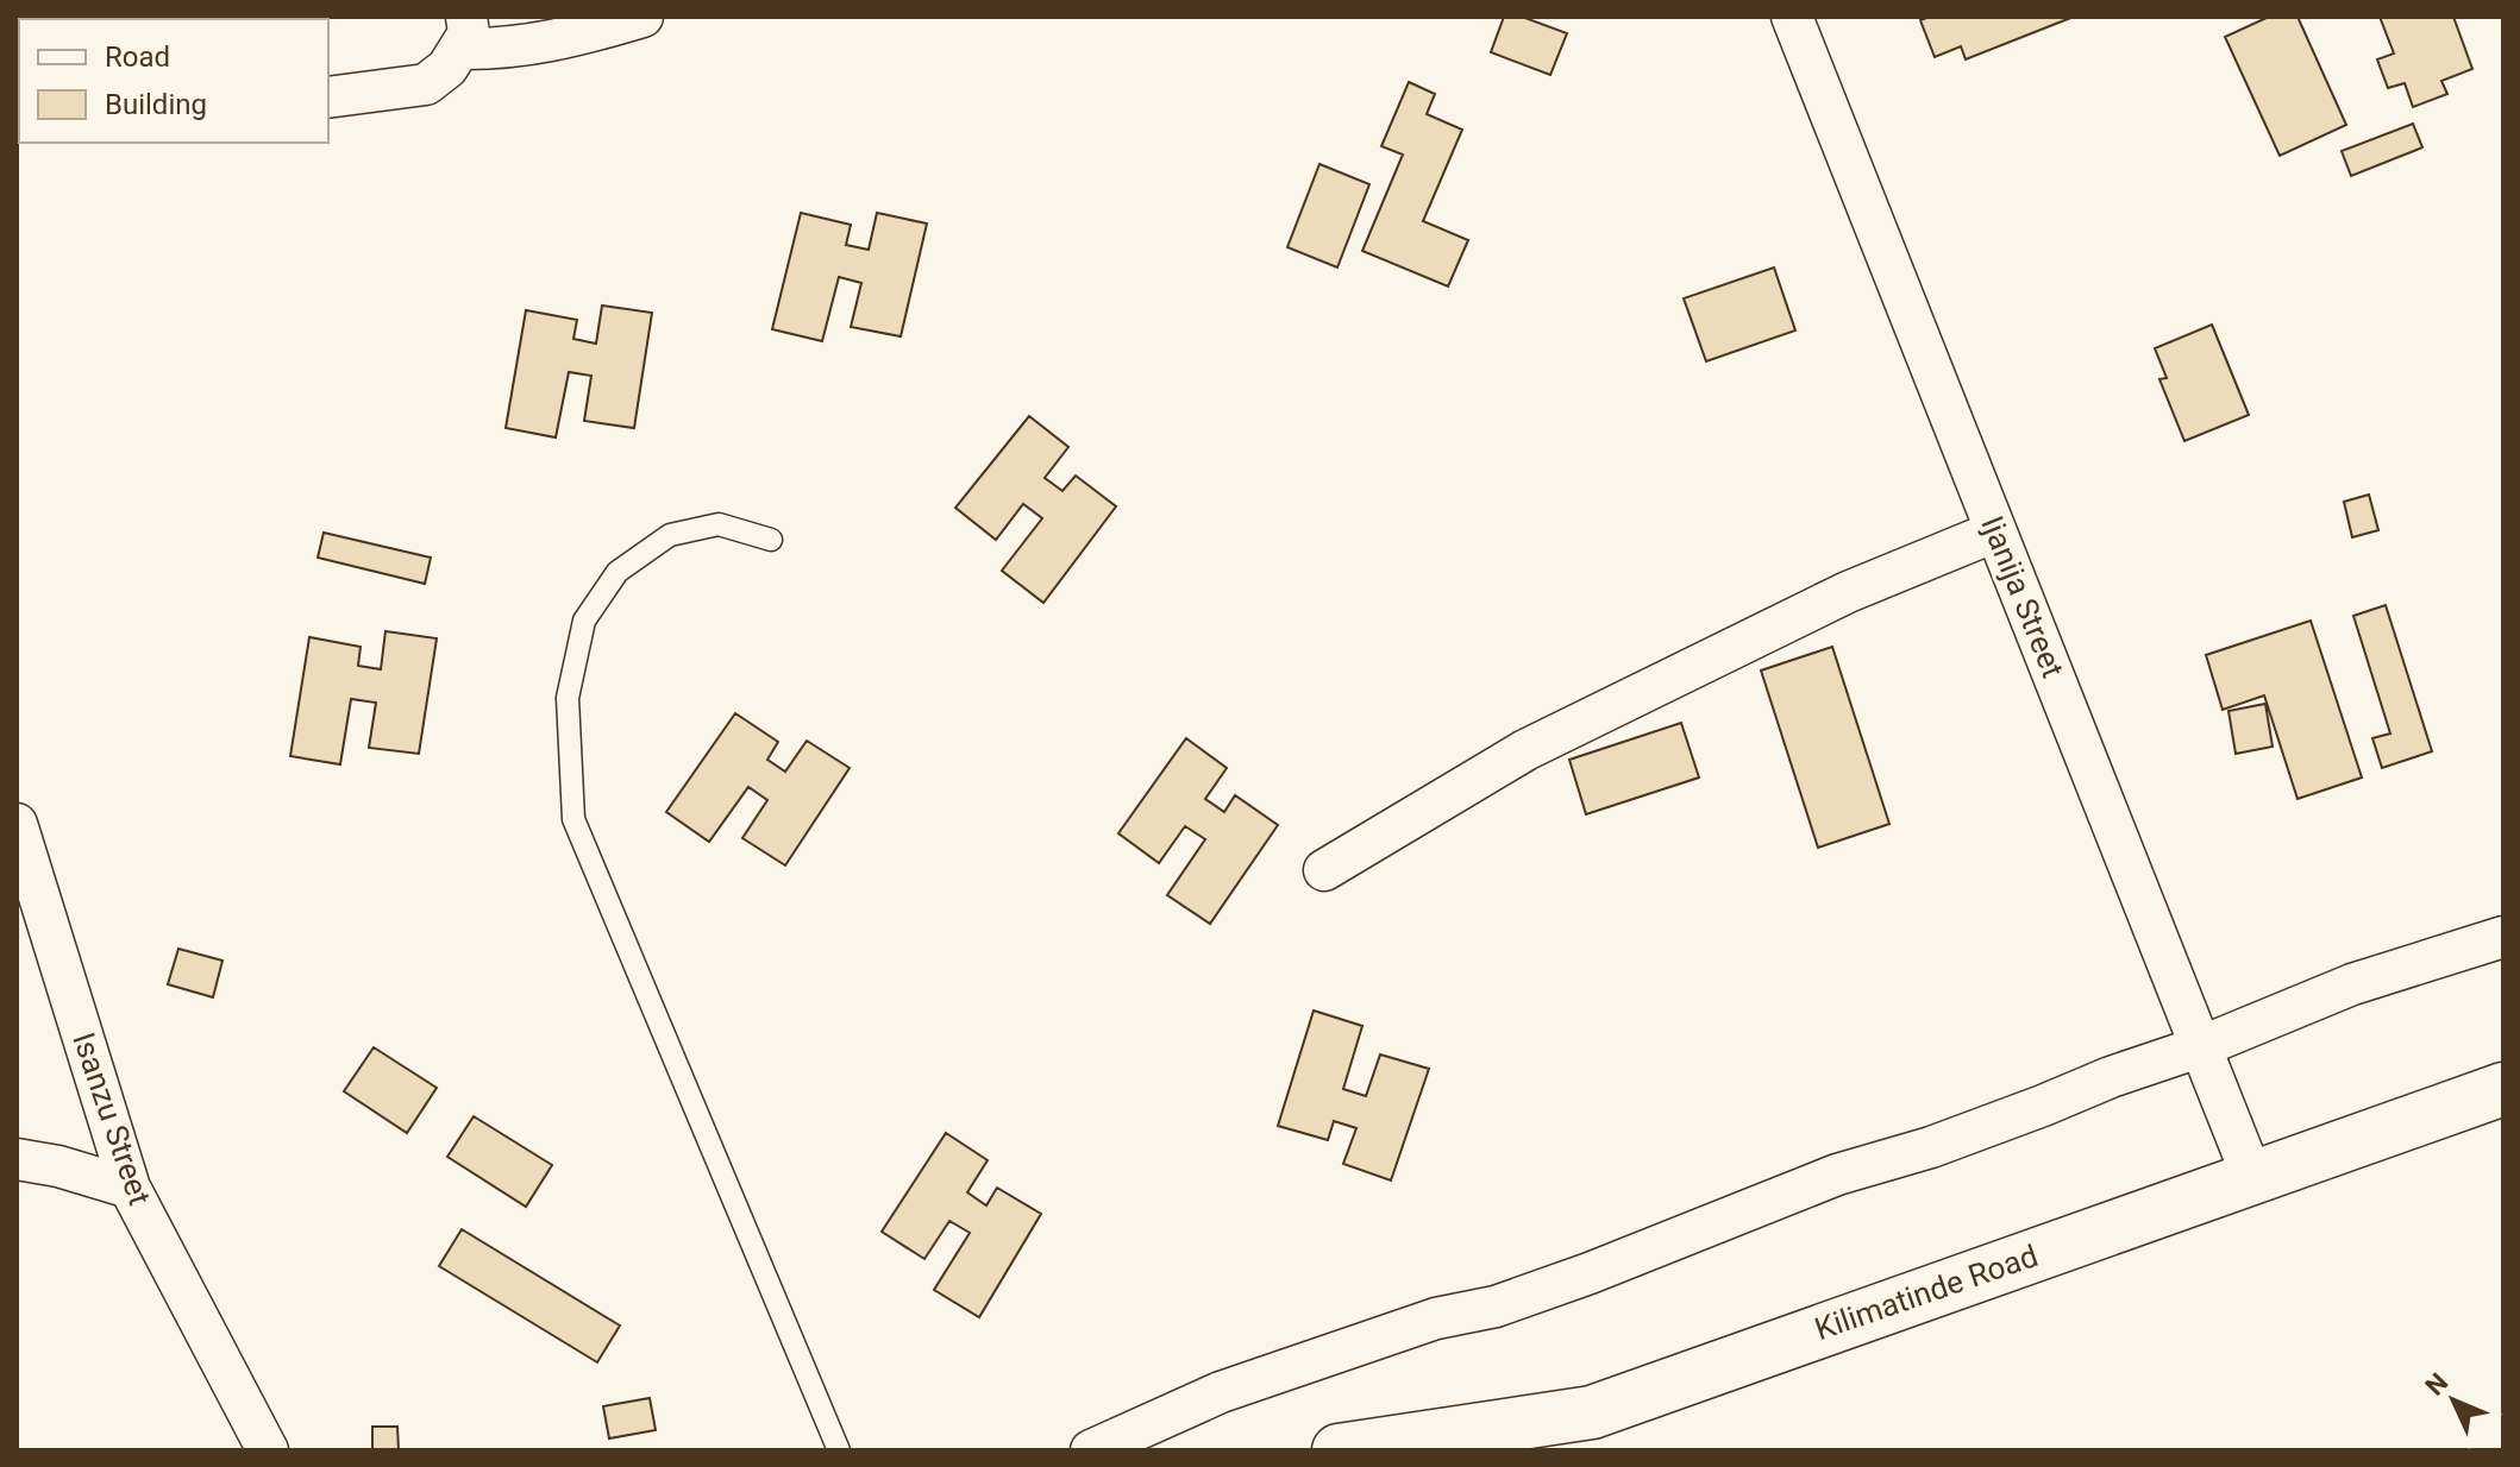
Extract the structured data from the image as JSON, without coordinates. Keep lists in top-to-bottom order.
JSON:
{
  "streets": {
    "main road": ["Kilimatinde Road"],
    "street": ["Ijanija Street", "Isanzu Street"]
  },
  "crossings": [
    ["Ijanija Street", "Kilimatinde Road"]
  ],
  "legend": ["Road", "Building"],
  "north": "top left"
}
